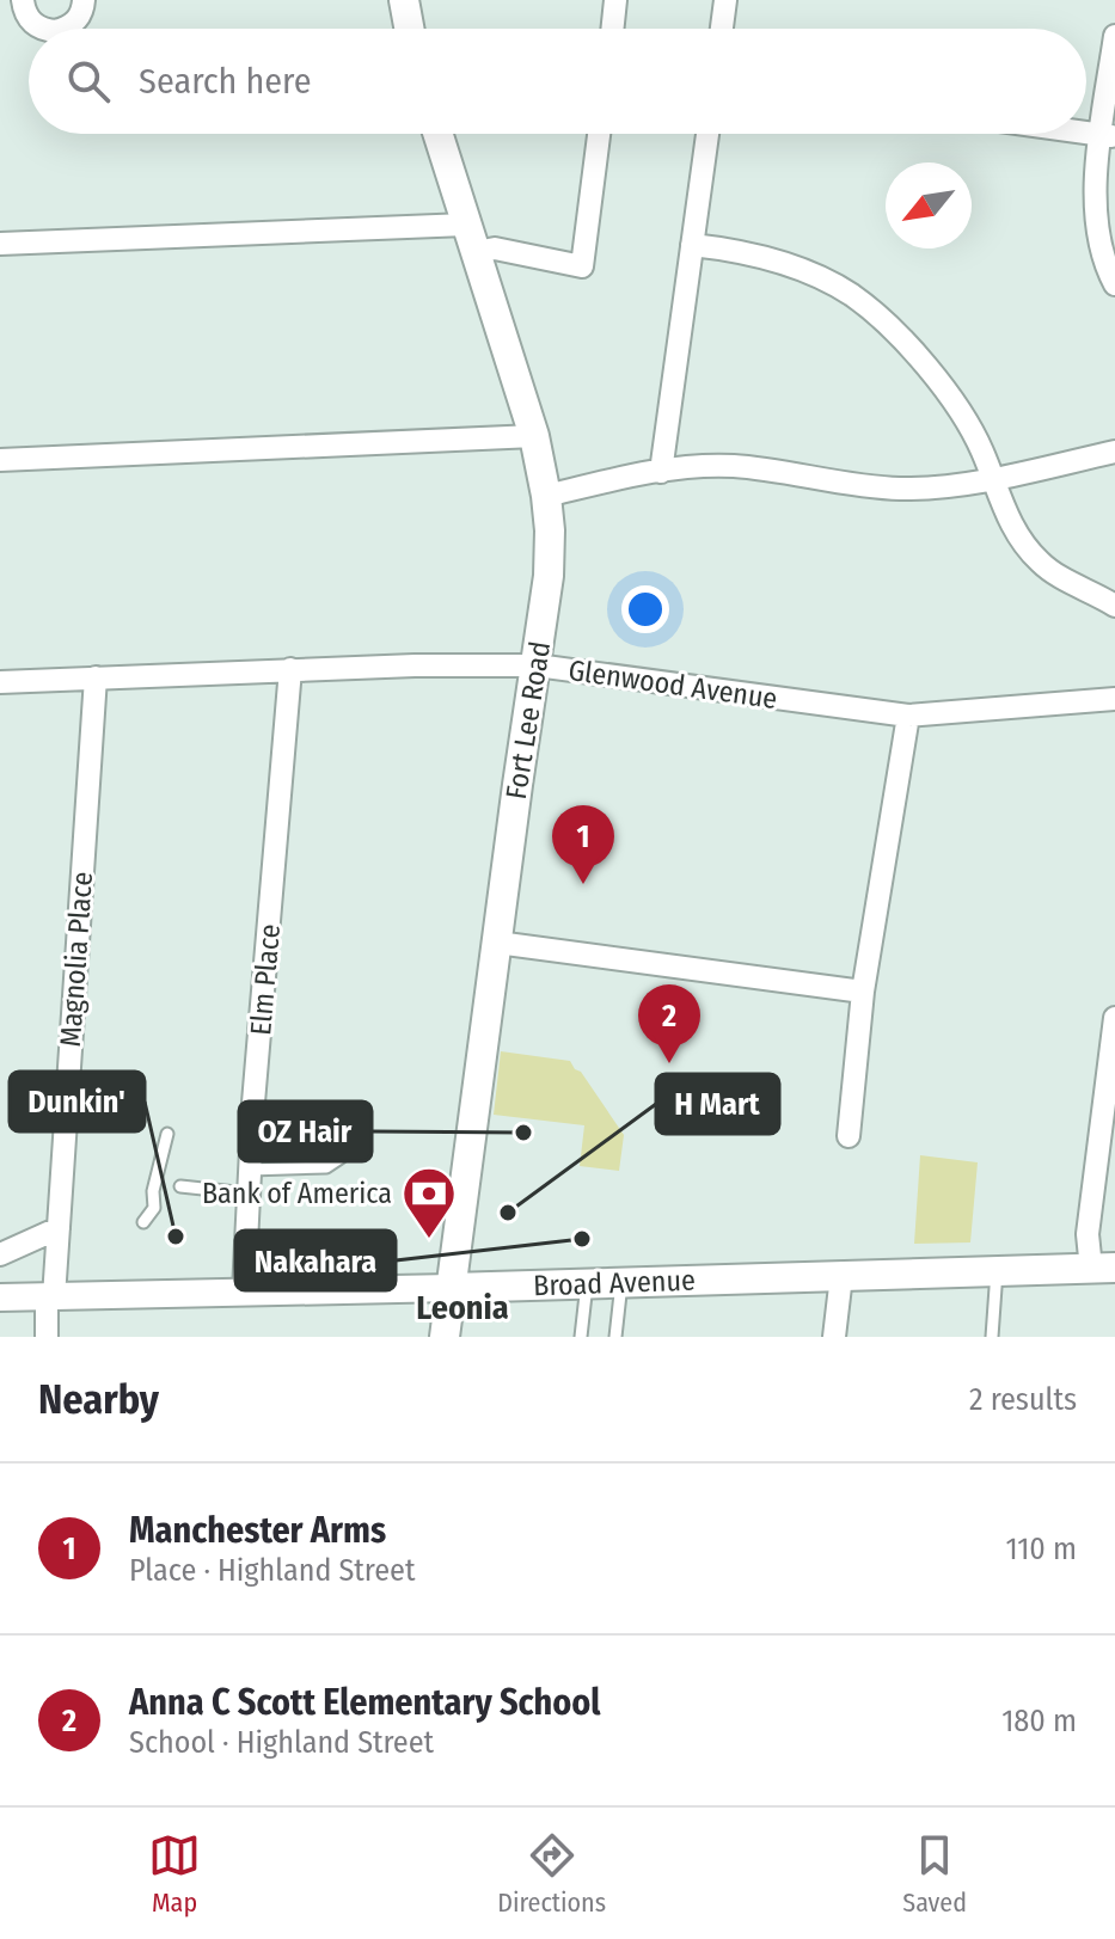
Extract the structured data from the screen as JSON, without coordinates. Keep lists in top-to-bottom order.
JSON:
{
  "streets": {
    "main road": ["Fort Lee Road", "Broad Avenue"],
    "street": ["Glenwood Avenue", "Magnolia Place", "Elm Place"]
  },
  "crossings": [
    ["Glenwood Avenue", "Fort Lee Road"],
    ["Glenwood Avenue", "Magnolia Place"],
    ["Glenwood Avenue", "Elm Place"],
    ["Fort Lee Road", "Broad Avenue"],
    ["Magnolia Place", "Broad Avenue"],
    ["Elm Place", "Broad Avenue"]
  ],
  "districts": ["Leonia"],
  "places": {
    "other": [
      "OZ Hair",
      "H Mart",
      "Dunkin'",
      "Nakahara"
    ],
    "bank": ["Bank of America"]
  },
  "north": "bottom left",
  "page": {
    "search": "Search here",
    "pins": ["1", "2"],
    "heading": ["Nearby", "2 results"],
    "list": [
      {
        "mark": "1",
        "name": "Manchester Arms",
        "note": "Place · Highland Street",
        "value": "110 m"
      },
      {
        "mark": "2",
        "name": "Anna C Scott Elementary School",
        "note": "School · Highland Street",
        "value": "180 m"
      }
    ],
    "nav": ["Map", "Directions", "Saved"]
  }
}
